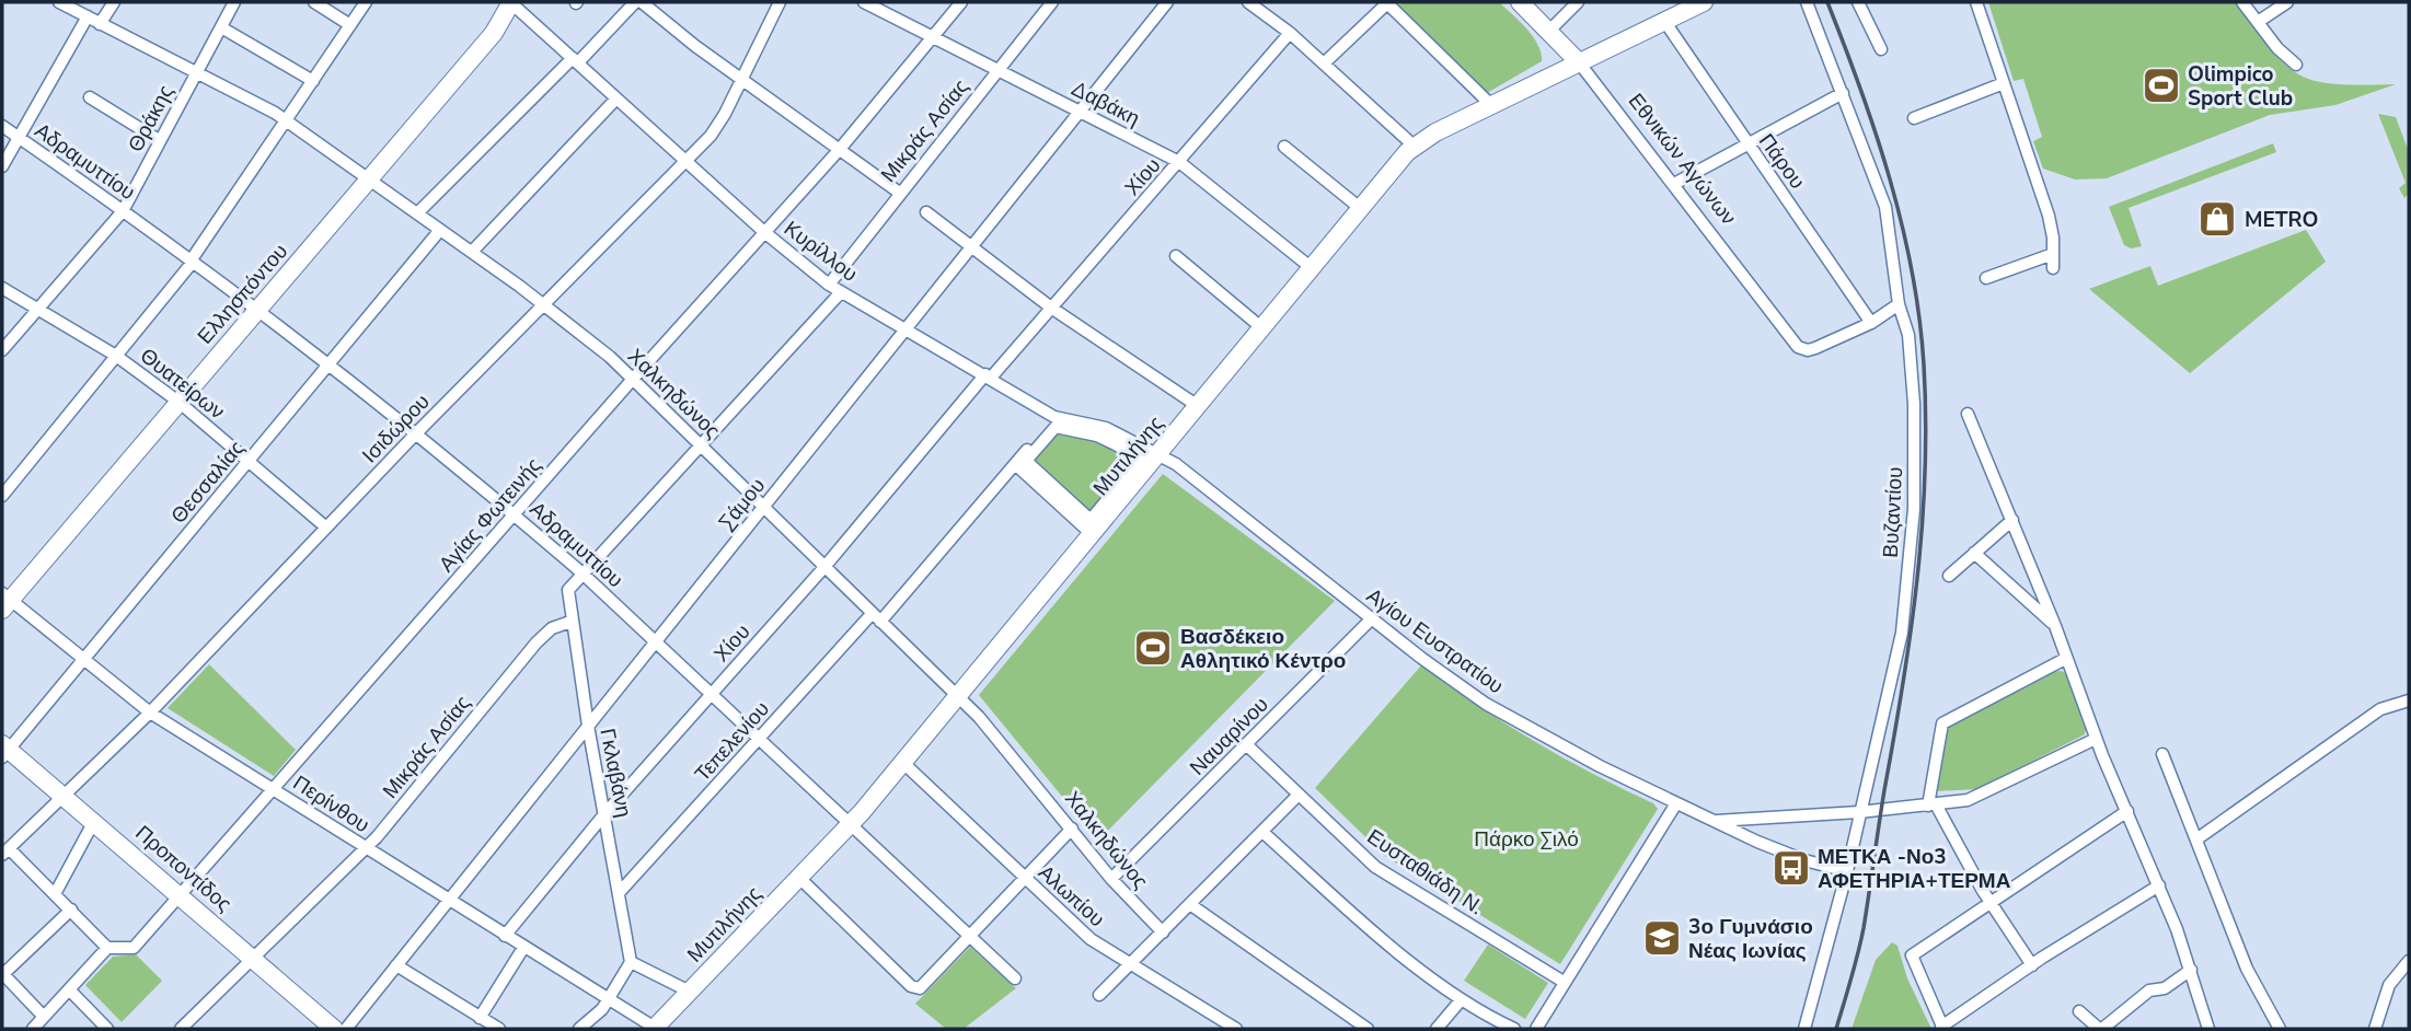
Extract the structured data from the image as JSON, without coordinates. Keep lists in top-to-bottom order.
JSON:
{
  "streets": {
    "street": [
      "Δαβάκη",
      "Θράκης",
      "Μικράς Ασίας",
      "Εθνικών Αγώνων",
      "Αδραμυττίου",
      "Πάρου",
      "Χίου",
      "Κυρίλλου",
      "Ελλησπόντου",
      "Θυατείρων",
      "Χαλκηδώνος",
      "Ισιδώρου",
      "Μυτιλήνης",
      "Θεσσαλίας",
      "Σάμου",
      "Βυζαντίου",
      "Αγίας Φωτεινής",
      "Αγίου Ευστρατίου",
      "Ναυαρίνου",
      "Τεπελενίου",
      "Γκλαβάνη",
      "Περίνθου",
      "Προποντίδος",
      "Ευσταθιάδη Ν.",
      "Αλωπίου"
    ]
  },
  "crossings": [
    ["Δαβάκη", "Μικράς Ασίας"],
    ["Δαβάκη", "Χίου"],
    ["Δαβάκη", "Μυτιλήνης"],
    ["Δαβάκη", "Σάμου"],
    ["Δαβάκη", "Αγίας Φωτεινής"],
    ["Θράκης", "Αδραμυττίου"],
    ["Θράκης", "Θυατείρων"],
    ["Θράκης", "Χαλκηδώνος"],
    ["Μικράς Ασίας", "Κυρίλλου"],
    ["Μικράς Ασίας", "Γκλαβάνη"],
    ["Μικράς Ασίας", "Περίνθου"],
    ["Μικράς Ασίας", "Προποντίδος"],
    ["Εθνικών Αγώνων", "Πάρου"],
    ["Εθνικών Αγώνων", "Μυτιλήνης"],
    ["Αδραμυττίου", "Χίου"],
    ["Αδραμυττίου", "Ελλησπόντου"],
    ["Αδραμυττίου", "Ισιδώρου"],
    ["Αδραμυττίου", "Μυτιλήνης"],
    ["Αδραμυττίου", "Θεσσαλίας"],
    ["Αδραμυττίου", "Σάμου"],
    ["Αδραμυττίου", "Αγίας Φωτεινής"],
    ["Αδραμυττίου", "Τεπελενίου"],
    ["Αδραμυττίου", "Γκλαβάνη"],
    ["Πάρου", "Μυτιλήνης"],
    ["Χίου", "Κυρίλλου"],
    ["Χίου", "Χαλκηδώνος"],
    ["Χίου", "Γκλαβάνη"],
    ["Χίου", "Περίνθου"],
    ["Κυρίλλου", "Ελλησπόντου"],
    ["Κυρίλλου", "Ισιδώρου"],
    ["Κυρίλλου", "Μυτιλήνης"],
    ["Κυρίλλου", "Σάμου"],
    ["Κυρίλλου", "Αγίας Φωτεινής"],
    ["Κυρίλλου", "Αγίου Ευστρατίου"],
    ["Κυρίλλου", "Τεπελενίου"],
    ["Ελλησπόντου", "Θυατείρων"],
    ["Ελλησπόντου", "Χαλκηδώνος"],
    ["Ελλησπόντου", "Περίνθου"],
    ["Θυατείρων", "Ισιδώρου"],
    ["Θυατείρων", "Θεσσαλίας"],
    ["Χαλκηδώνος", "Ισιδώρου"],
    ["Χαλκηδώνος", "Μυτιλήνης"],
    ["Χαλκηδώνος", "Θεσσαλίας"],
    ["Χαλκηδώνος", "Σάμου"],
    ["Χαλκηδώνος", "Αγίας Φωτεινής"],
    ["Χαλκηδώνος", "Ναυαρίνου"],
    ["Χαλκηδώνος", "Τεπελενίου"],
    ["Ισιδώρου", "Περίνθου"],
    ["Ισιδώρου", "Προποντίδος"],
    ["Μυτιλήνης", "Αγίου Ευστρατίου"],
    ["Μυτιλήνης", "Περίνθου"],
    ["Μυτιλήνης", "Αλωπίου"],
    ["Θεσσαλίας", "Περίνθου"],
    ["Θεσσαλίας", "Προποντίδος"],
    ["Σάμου", "Γκλαβάνη"],
    ["Σάμου", "Περίνθου"],
    ["Βυζαντίου", "Αγίου Ευστρατίου"],
    ["Αγίας Φωτεινής", "Περίνθου"],
    ["Αγίας Φωτεινής", "Προποντίδος"],
    ["Αγίου Ευστρατίου", "Ναυαρίνου"],
    ["Ναυαρίνου", "Ευσταθιάδη Ν."],
    ["Τεπελενίου", "Γκλαβάνη"]
  ],
  "parks": ["Πάρκο Σιλό"],
  "places": {
    "sports": ["Olimpico Sport Club", "Βασδέκειο Αθλητικό Κέντρο"],
    "shop": ["METRO"],
    "bus stop": ["ΜΕΤΚΑ -Νο3 ΑΦΕΤΗΡΙΑ+ΤΕΡΜΑ"],
    "school or university": ["3ο Γυμνάσιο Νέας Ιωνίας"]
  }
}
